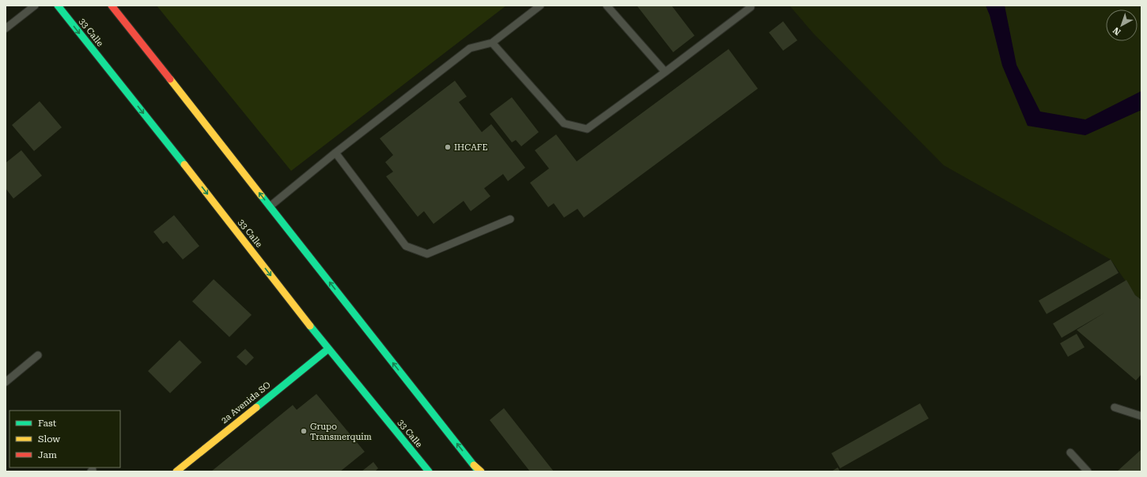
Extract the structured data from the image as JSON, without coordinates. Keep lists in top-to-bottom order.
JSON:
{
  "streets": {
    "main road": ["33 Calle", "2a Avenida SO"]
  },
  "crossings": [
    ["33 Calle", "2a Avenida SO"]
  ],
  "places": ["IHCAFE", "Grupo Transmerquim"],
  "legend": ["Fast", "Slow", "Jam"],
  "north": "bottom left"
}
